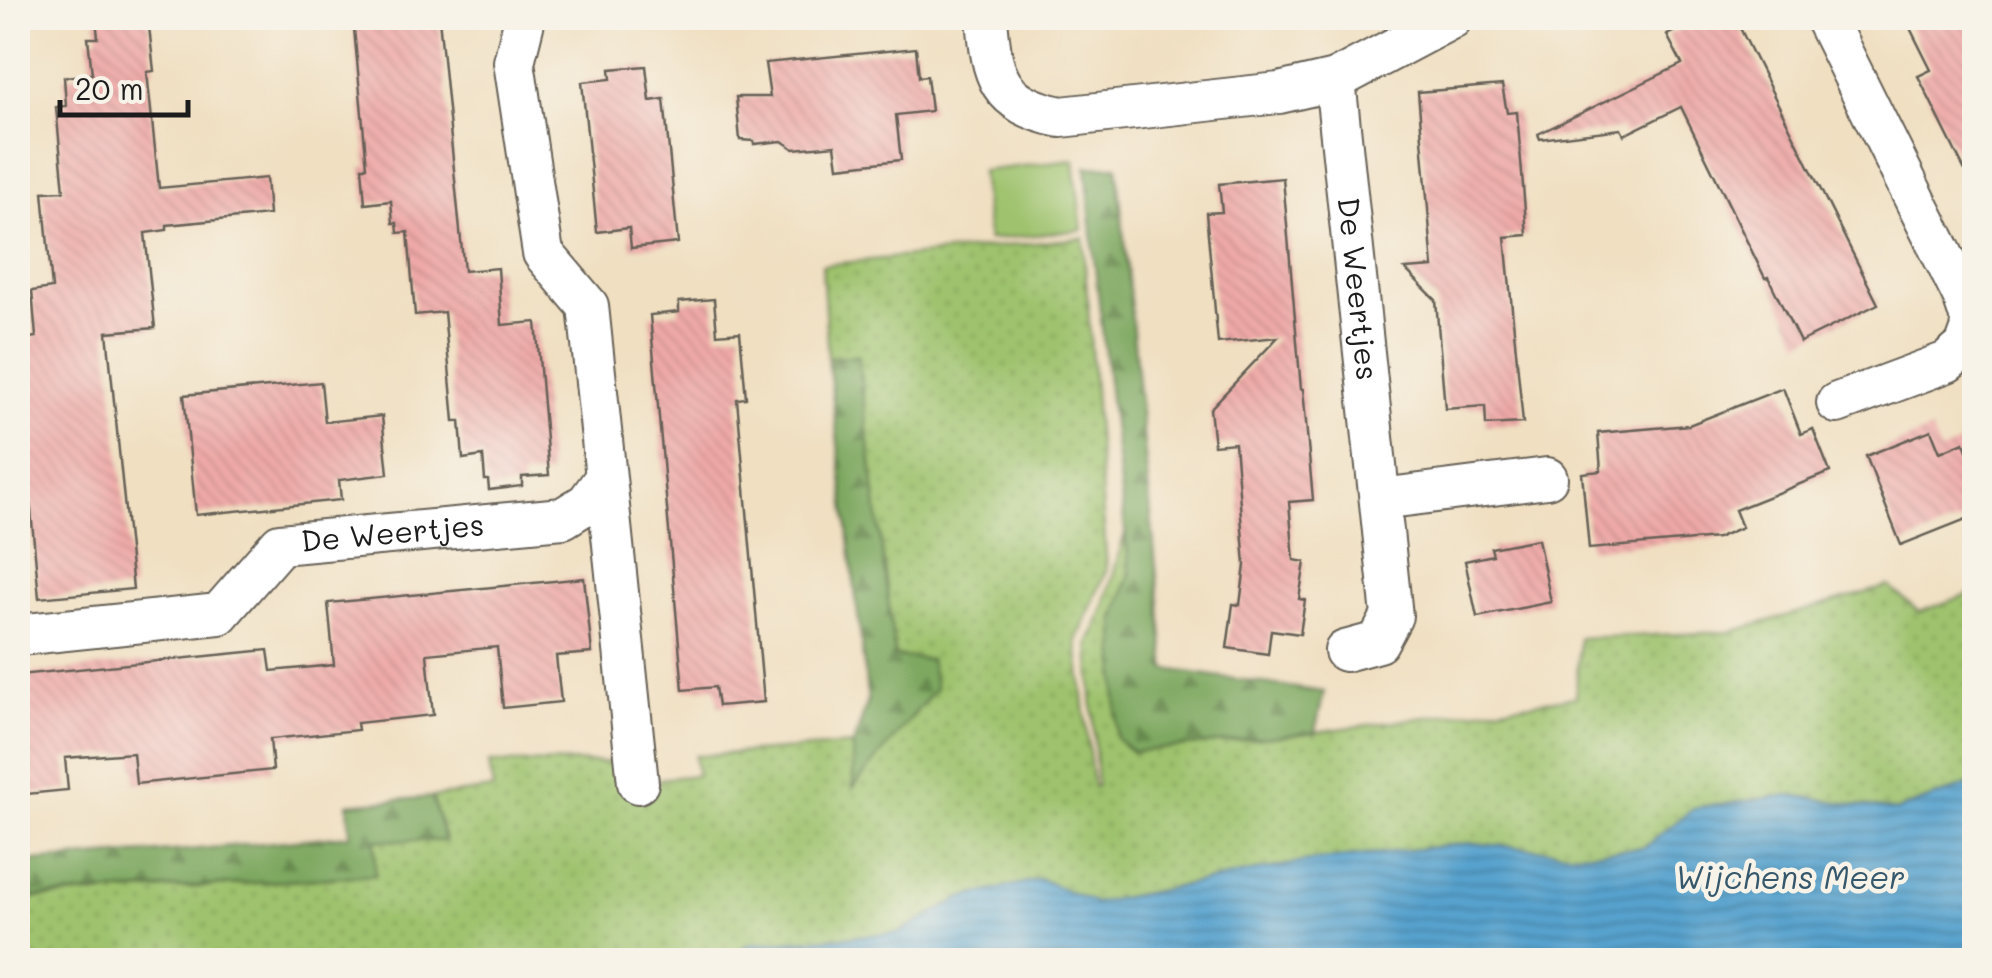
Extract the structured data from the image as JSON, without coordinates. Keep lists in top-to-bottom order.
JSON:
{
  "streets": {
    "street": ["De Weertjes"]
  },
  "water": ["Wijchens Meer"],
  "scale_bar": "20 m"
}
